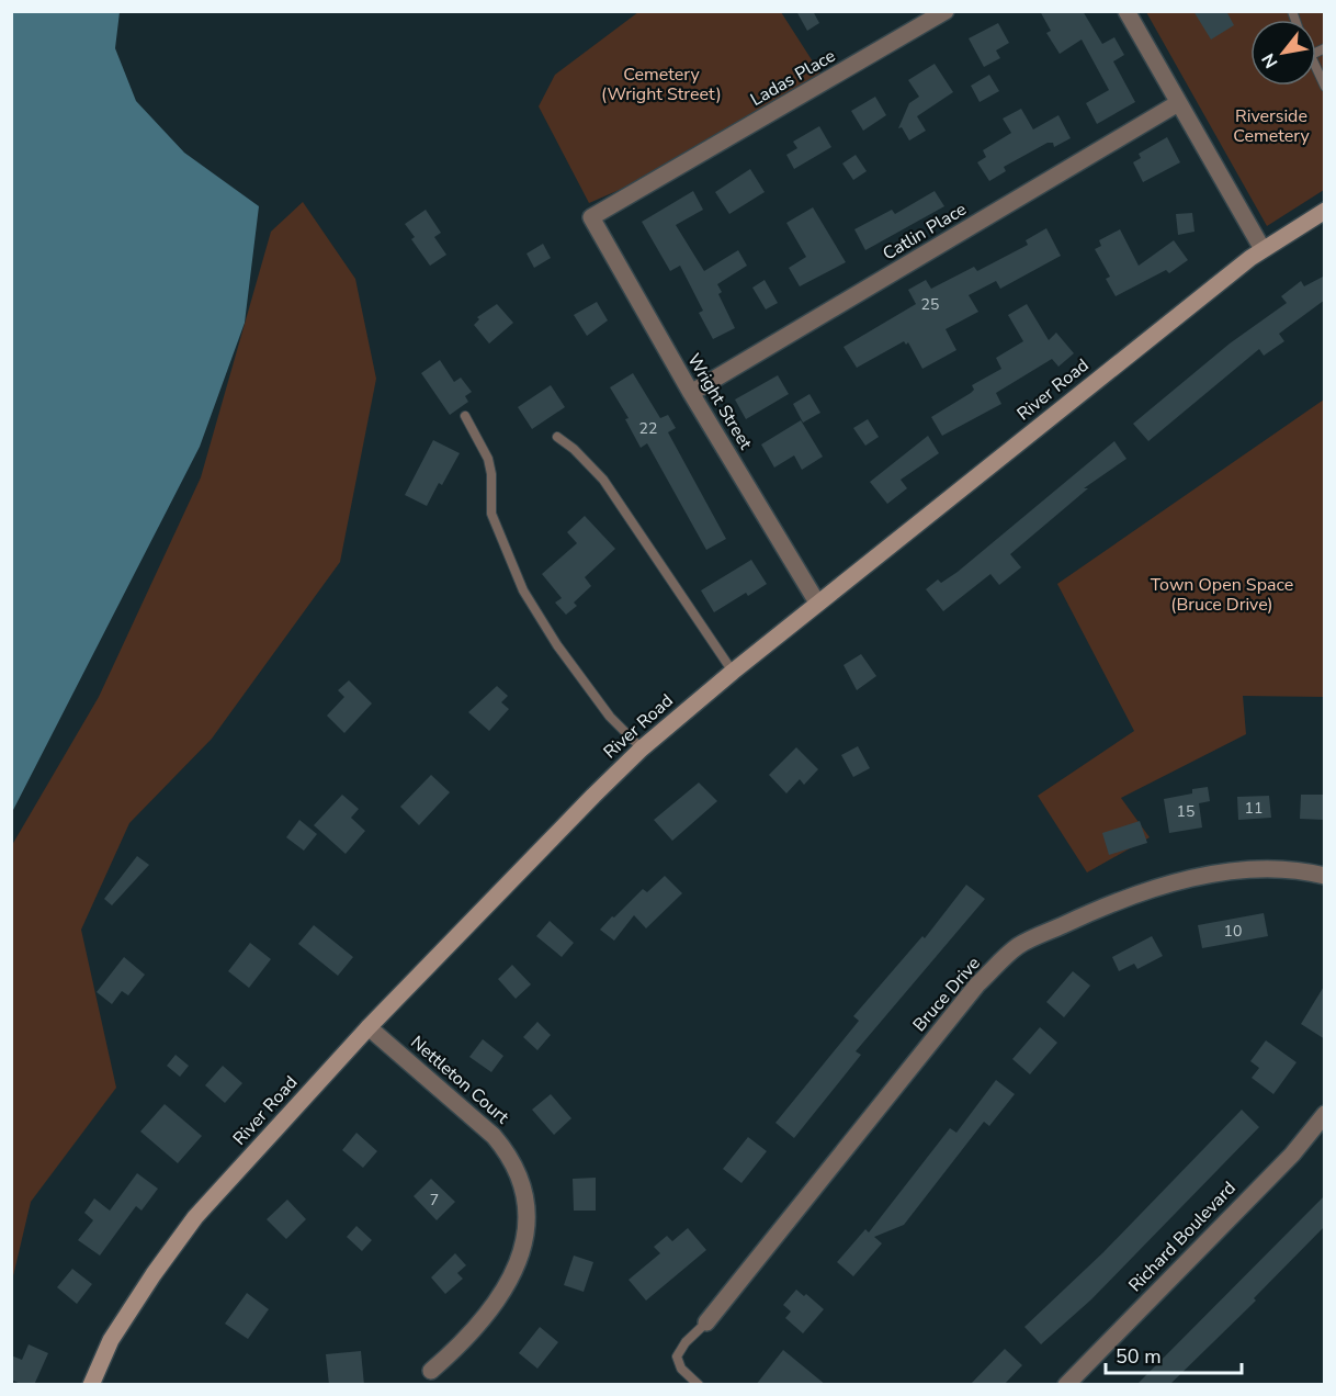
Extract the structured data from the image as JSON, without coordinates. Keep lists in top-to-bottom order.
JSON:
{
  "streets": {
    "main road": ["River Road"],
    "street": [
      "Ladas Place",
      "Catlin Place",
      "Wright Street",
      "Bruce Drive",
      "Nettleton Court",
      "Richard Boulevard"
    ]
  },
  "crossings": [
    ["Ladas Place", "Wright Street"],
    ["Catlin Place", "Wright Street"],
    ["River Road", "Wright Street"],
    ["River Road", "Nettleton Court"]
  ],
  "parks": ["Cemetery (Wright Street)", "Riverside Cemetery", "Town Open Space (Bruce Drive)"],
  "house_numbers": [
    "25",
    "22",
    "11",
    "15",
    "10",
    "7"
  ],
  "scale_bar": "50 m",
  "north": "bottom left"
}
